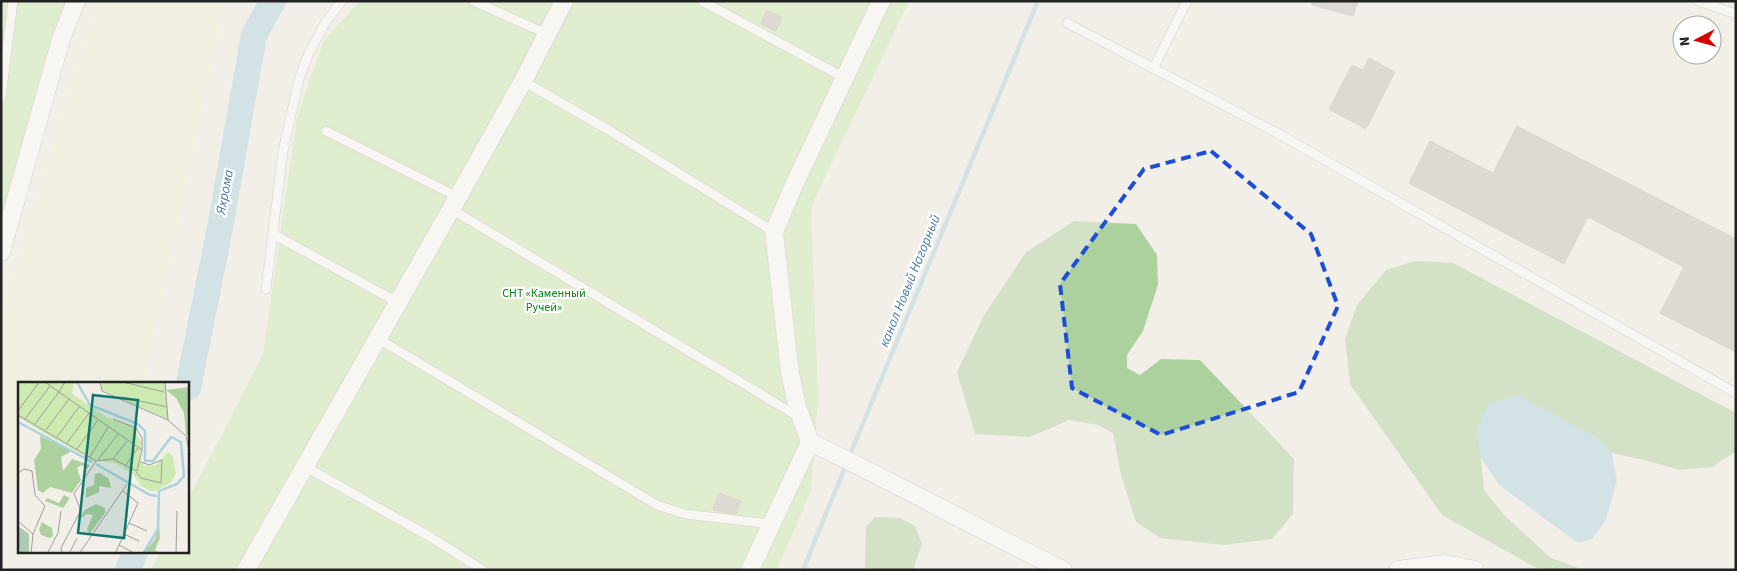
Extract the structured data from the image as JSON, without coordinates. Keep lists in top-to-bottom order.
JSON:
{
  "water": ["Яхрома", "канал Новый Нагорный"],
  "parks": ["СНТ «Каменный Ручей»"],
  "north": "left"
}
